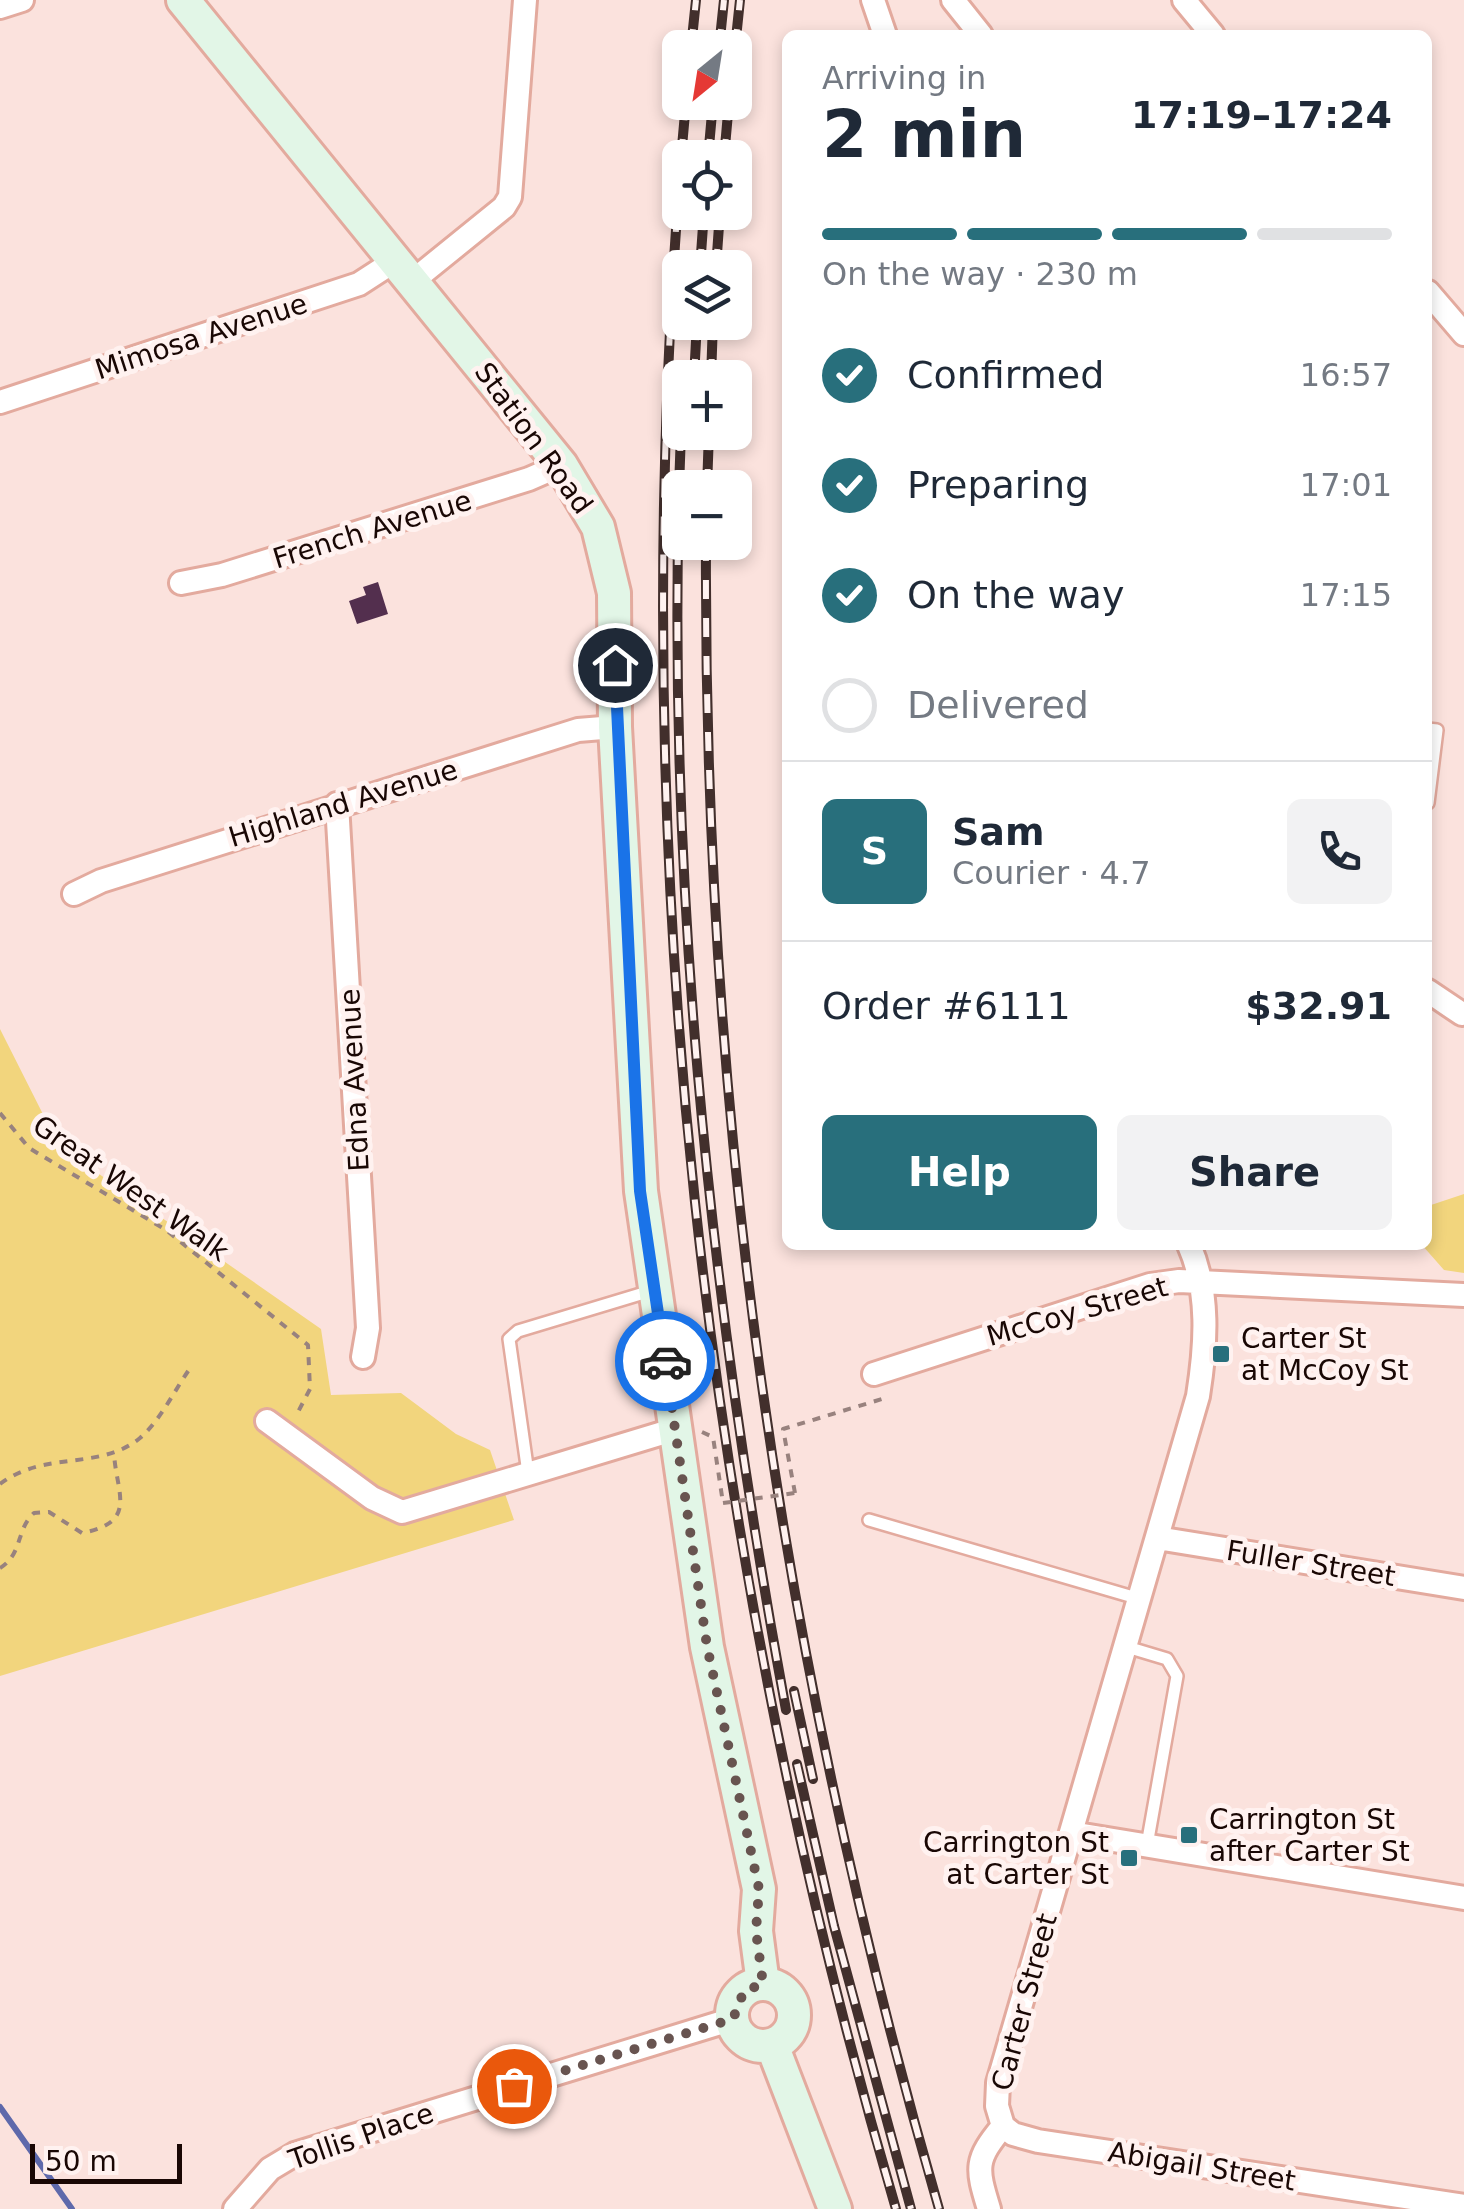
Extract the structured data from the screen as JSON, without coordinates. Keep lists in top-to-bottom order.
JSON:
{
  "streets": {
    "main road": ["Station Road"],
    "street": [
      "Mimosa Avenue",
      "French Avenue",
      "Highland Avenue",
      "Edna Avenue",
      "McCoy Street",
      "Fuller Street",
      "Carter Street",
      "Tollis Place",
      "Abigail Street"
    ],
    "path": ["Great West Walk"]
  },
  "crossings": [
    ["Mimosa Avenue", "Station Road"],
    ["Station Road", "French Avenue"],
    ["Station Road", "Highland Avenue"],
    ["Station Road", "Tollis Place"],
    ["Highland Avenue", "Edna Avenue"],
    ["McCoy Street", "Carter Street"],
    ["Fuller Street", "Carter Street"],
    ["Carter Street", "Abigail Street"]
  ],
  "places": {
    "transit": ["Carter St at McCoy St", "Carrington St after Carter St", "Carrington St at Carter St"]
  },
  "scale_bar": "50 m",
  "north": "bottom left",
  "page": {
    "map_buttons": ["+", "−"],
    "heading": ["2 min", "Arriving in", "17:19–17:24"],
    "panel": [
      "Sam",
      "Courier · 4.7",
      "Order #6111",
      "$32.91"
    ],
    "bar": "On the way · 230 m",
    "list": [
      ["Confirmed", "16:57"],
      ["Preparing", "17:01"],
      ["On the way", "17:15"],
      "Delivered"
    ],
    "round": "S",
    "buttons": ["Help", "Share"],
    "scale": "50 m"
  }
}
